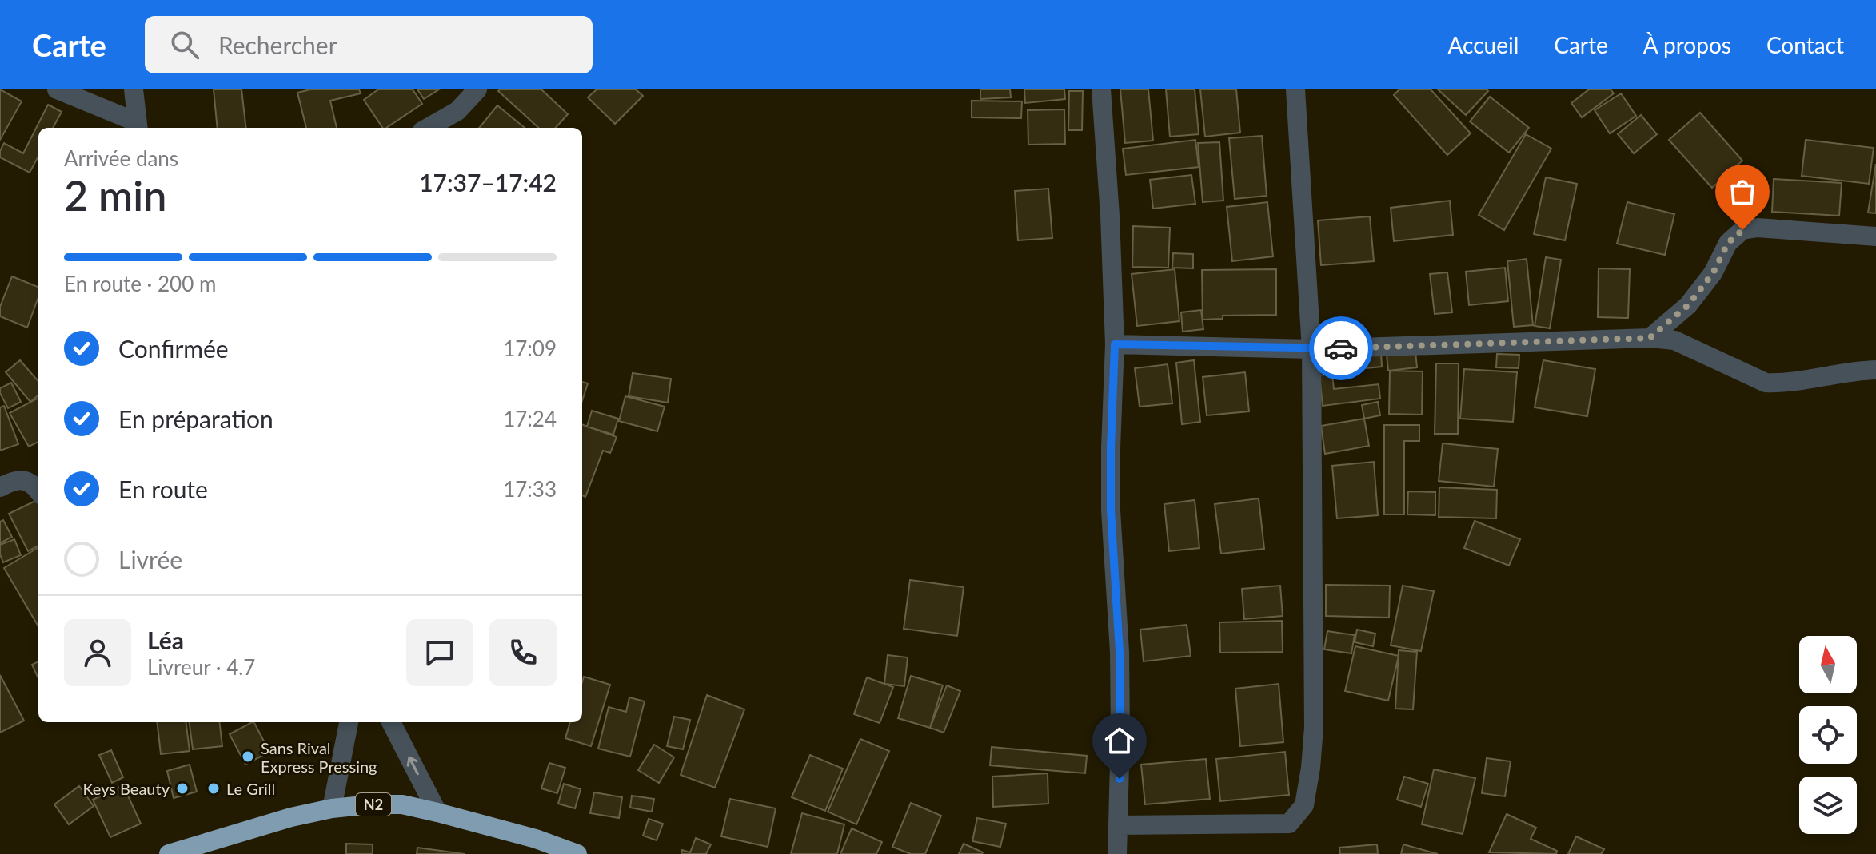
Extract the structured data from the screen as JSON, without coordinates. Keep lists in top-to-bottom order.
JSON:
{
  "streets": {
    "highway": ["N2"]
  },
  "places": ["Sans Rival Express Pressing", "Keys Beauty", "Le Grill"],
  "north": "top",
  "page": {
    "header": "Carte",
    "search": "Rechercher",
    "nav": [
      "Accueil",
      "Carte",
      "À propos",
      "Contact"
    ],
    "heading": ["2 min", "Arrivée dans", "17:37–17:42"],
    "panel": ["Léa", "Livreur · 4.7"],
    "bar": "En route · 200 m",
    "list": [
      ["Confirmée", "17:09"],
      ["En préparation", "17:24"],
      ["En route", "17:33"],
      "Livrée"
    ]
  }
}
